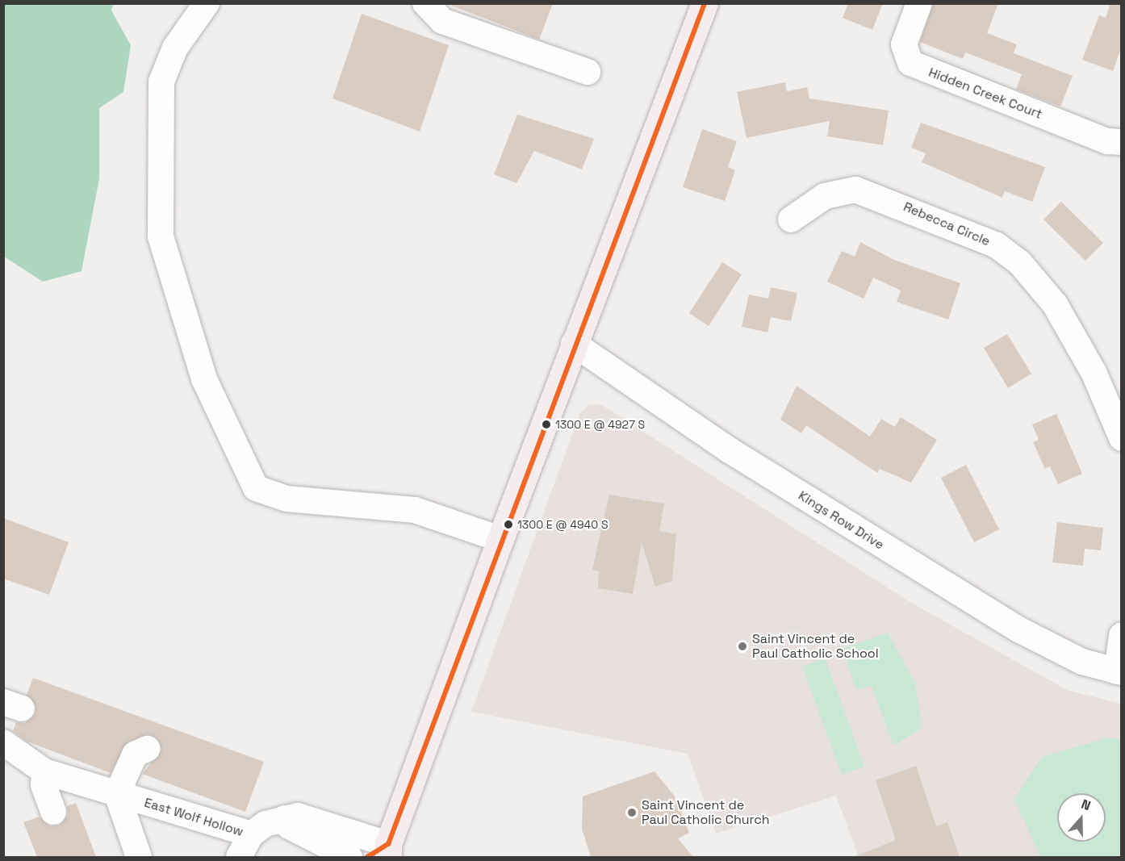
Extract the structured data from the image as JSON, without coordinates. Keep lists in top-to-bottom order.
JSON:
{
  "streets": {
    "street": [
      "Hidden Creek Court",
      "Rebecca Circle",
      "Kings Row Drive",
      "East Wolf Hollow"
    ]
  },
  "places": [
    "1300 E @ 4927 S",
    "1300 E @ 4940 S",
    "Saint Vincent de Paul Catholic School",
    "Saint Vincent de Paul Catholic Church"
  ],
  "north": "top"
}
